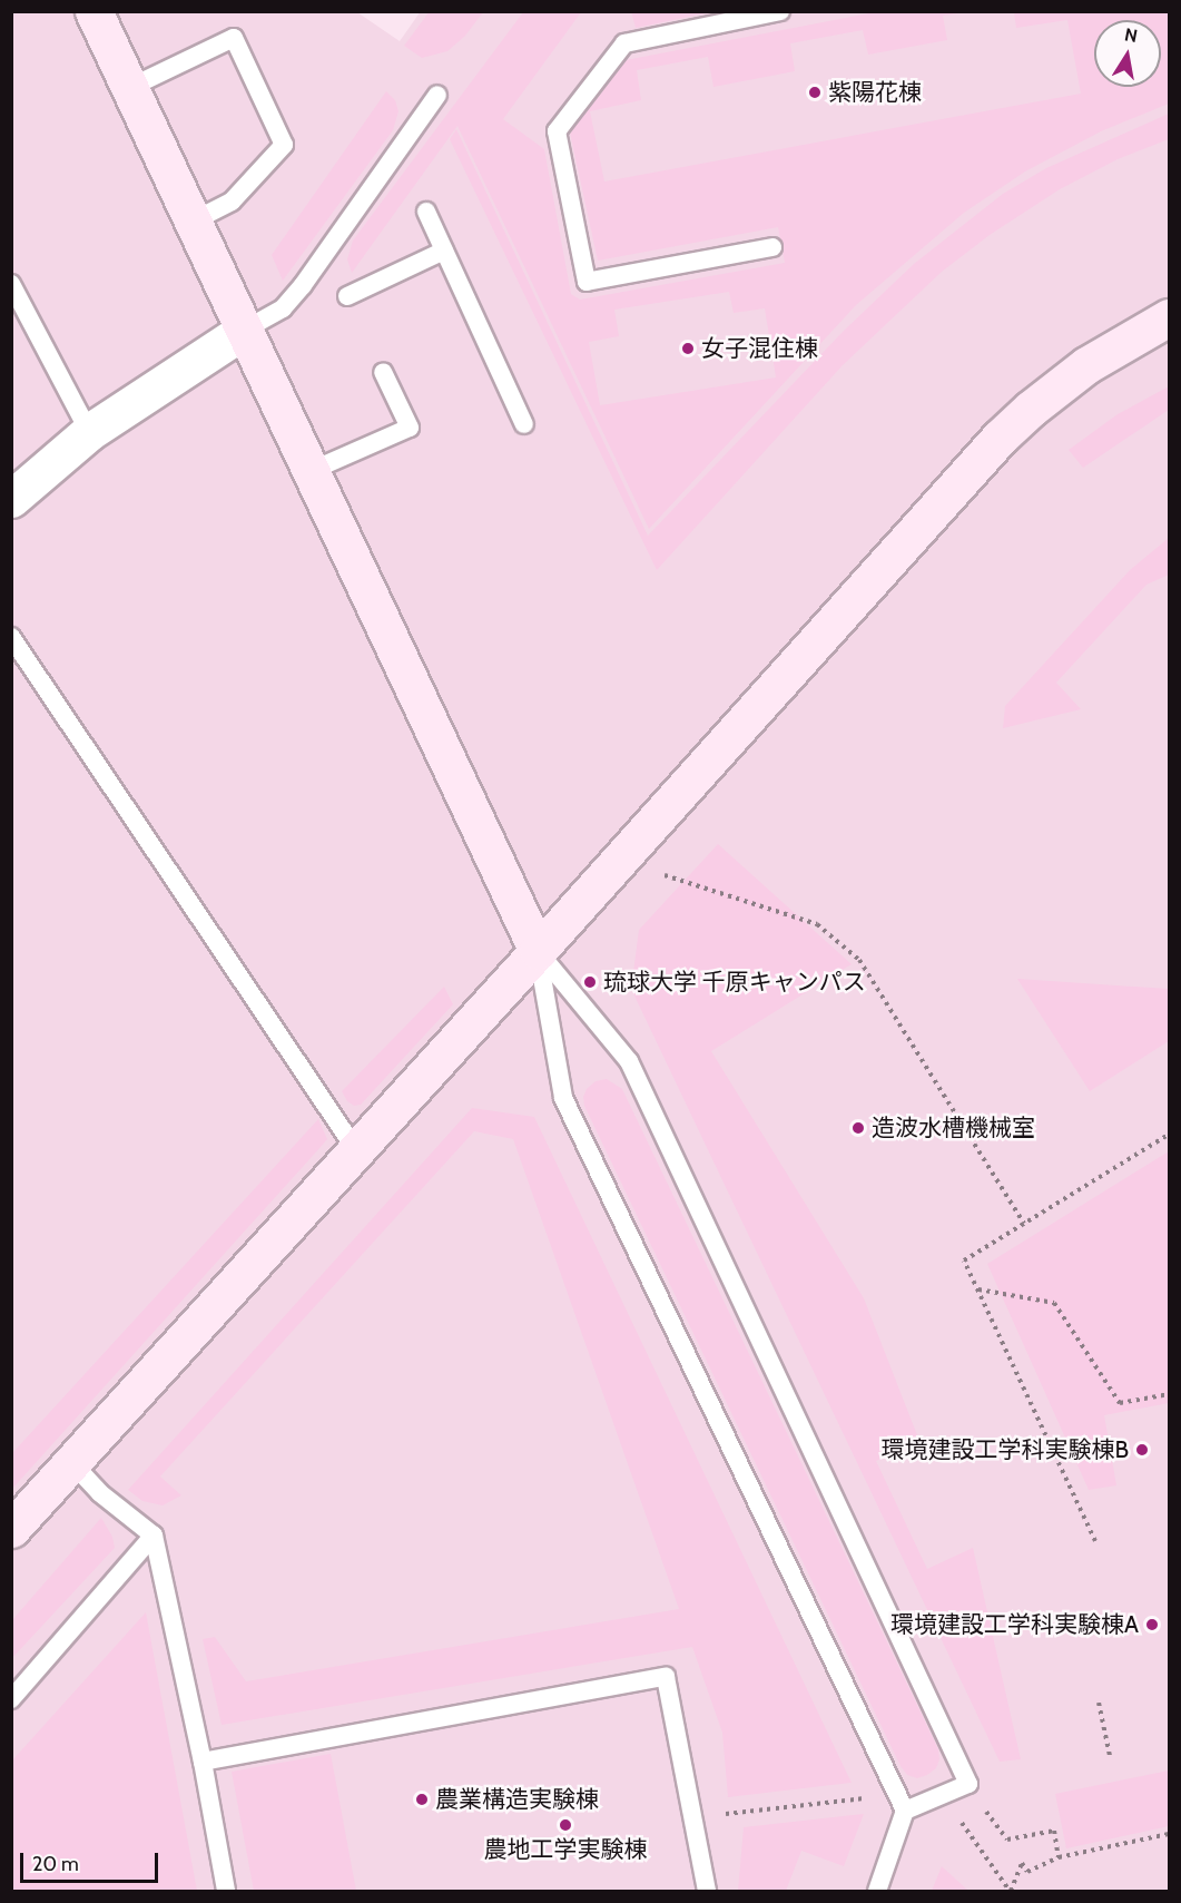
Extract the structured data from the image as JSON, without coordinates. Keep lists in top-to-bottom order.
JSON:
{
  "places": [
    "紫陽花棟",
    "女子混住棟",
    "琉球大学 千原キャンパス",
    "造波水槽機械室",
    "環境建設工学科実験棟B",
    "環境建設工学科実験棟A",
    "農業構造実験棟",
    "農地工学実験棟"
  ],
  "scale_bar": "20 m",
  "north": "top"
}
